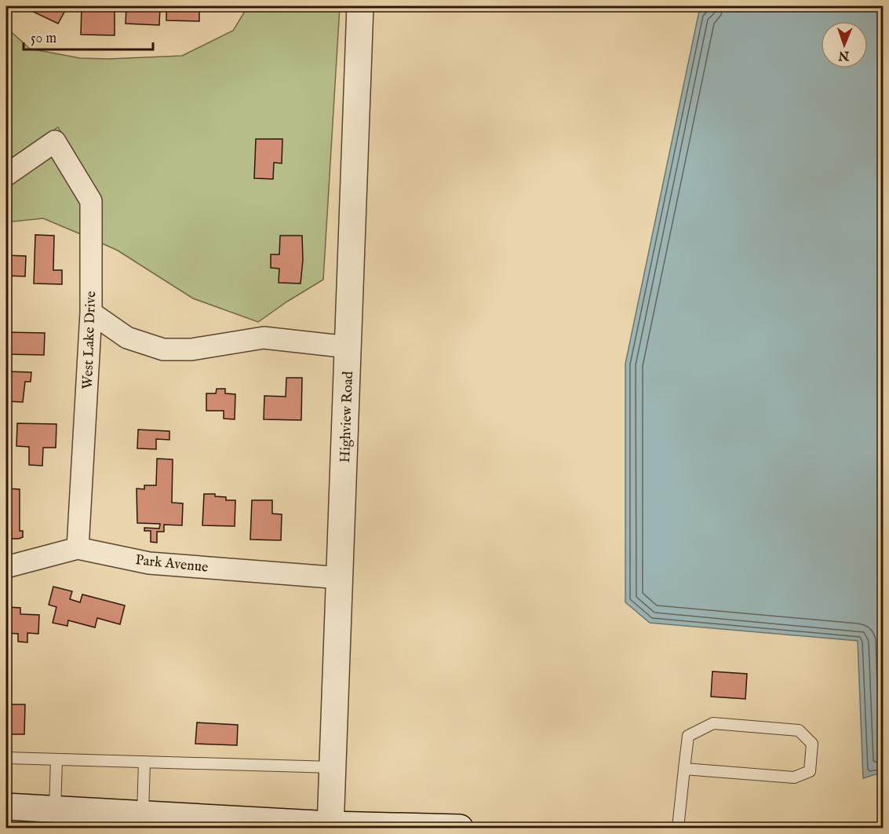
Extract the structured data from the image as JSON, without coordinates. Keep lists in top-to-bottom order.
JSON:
{
  "streets": {
    "street": ["West Lake Drive", "Highview Road", "Park Avenue"]
  },
  "crossings": [
    ["West Lake Drive", "Park Avenue"],
    ["Highview Road", "Park Avenue"]
  ],
  "scale_bar": "50 m",
  "north": "bottom"
}
